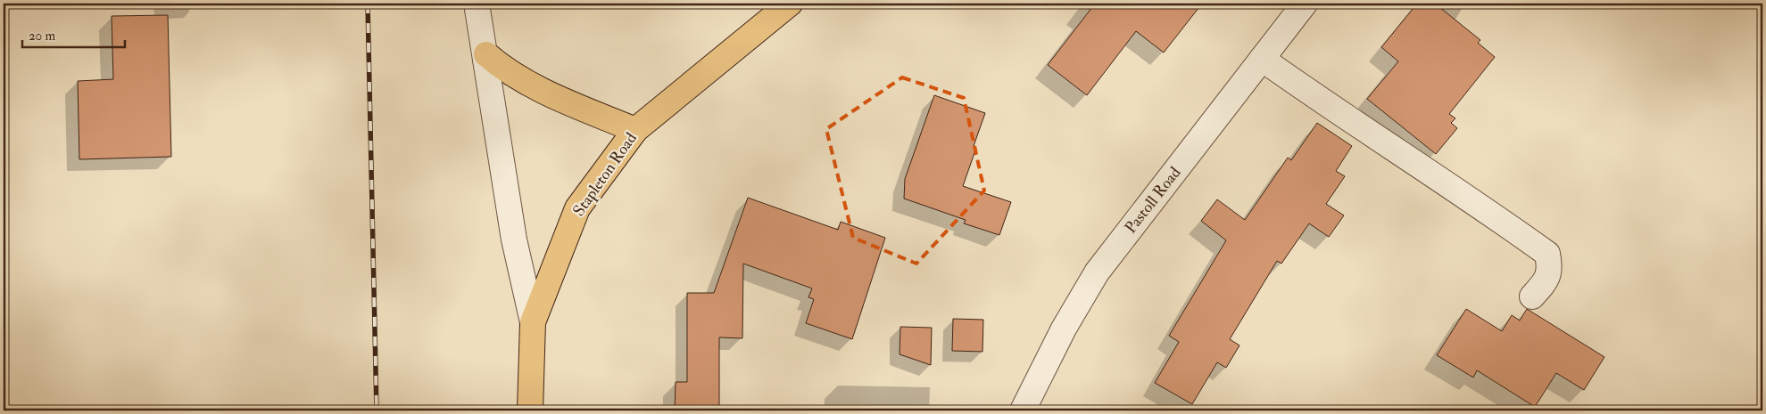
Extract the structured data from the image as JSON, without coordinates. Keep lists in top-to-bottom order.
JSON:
{
  "streets": {
    "main road": ["Stapleton Road"],
    "street": ["Pastoll Road"]
  },
  "scale_bar": "20 m"
}
